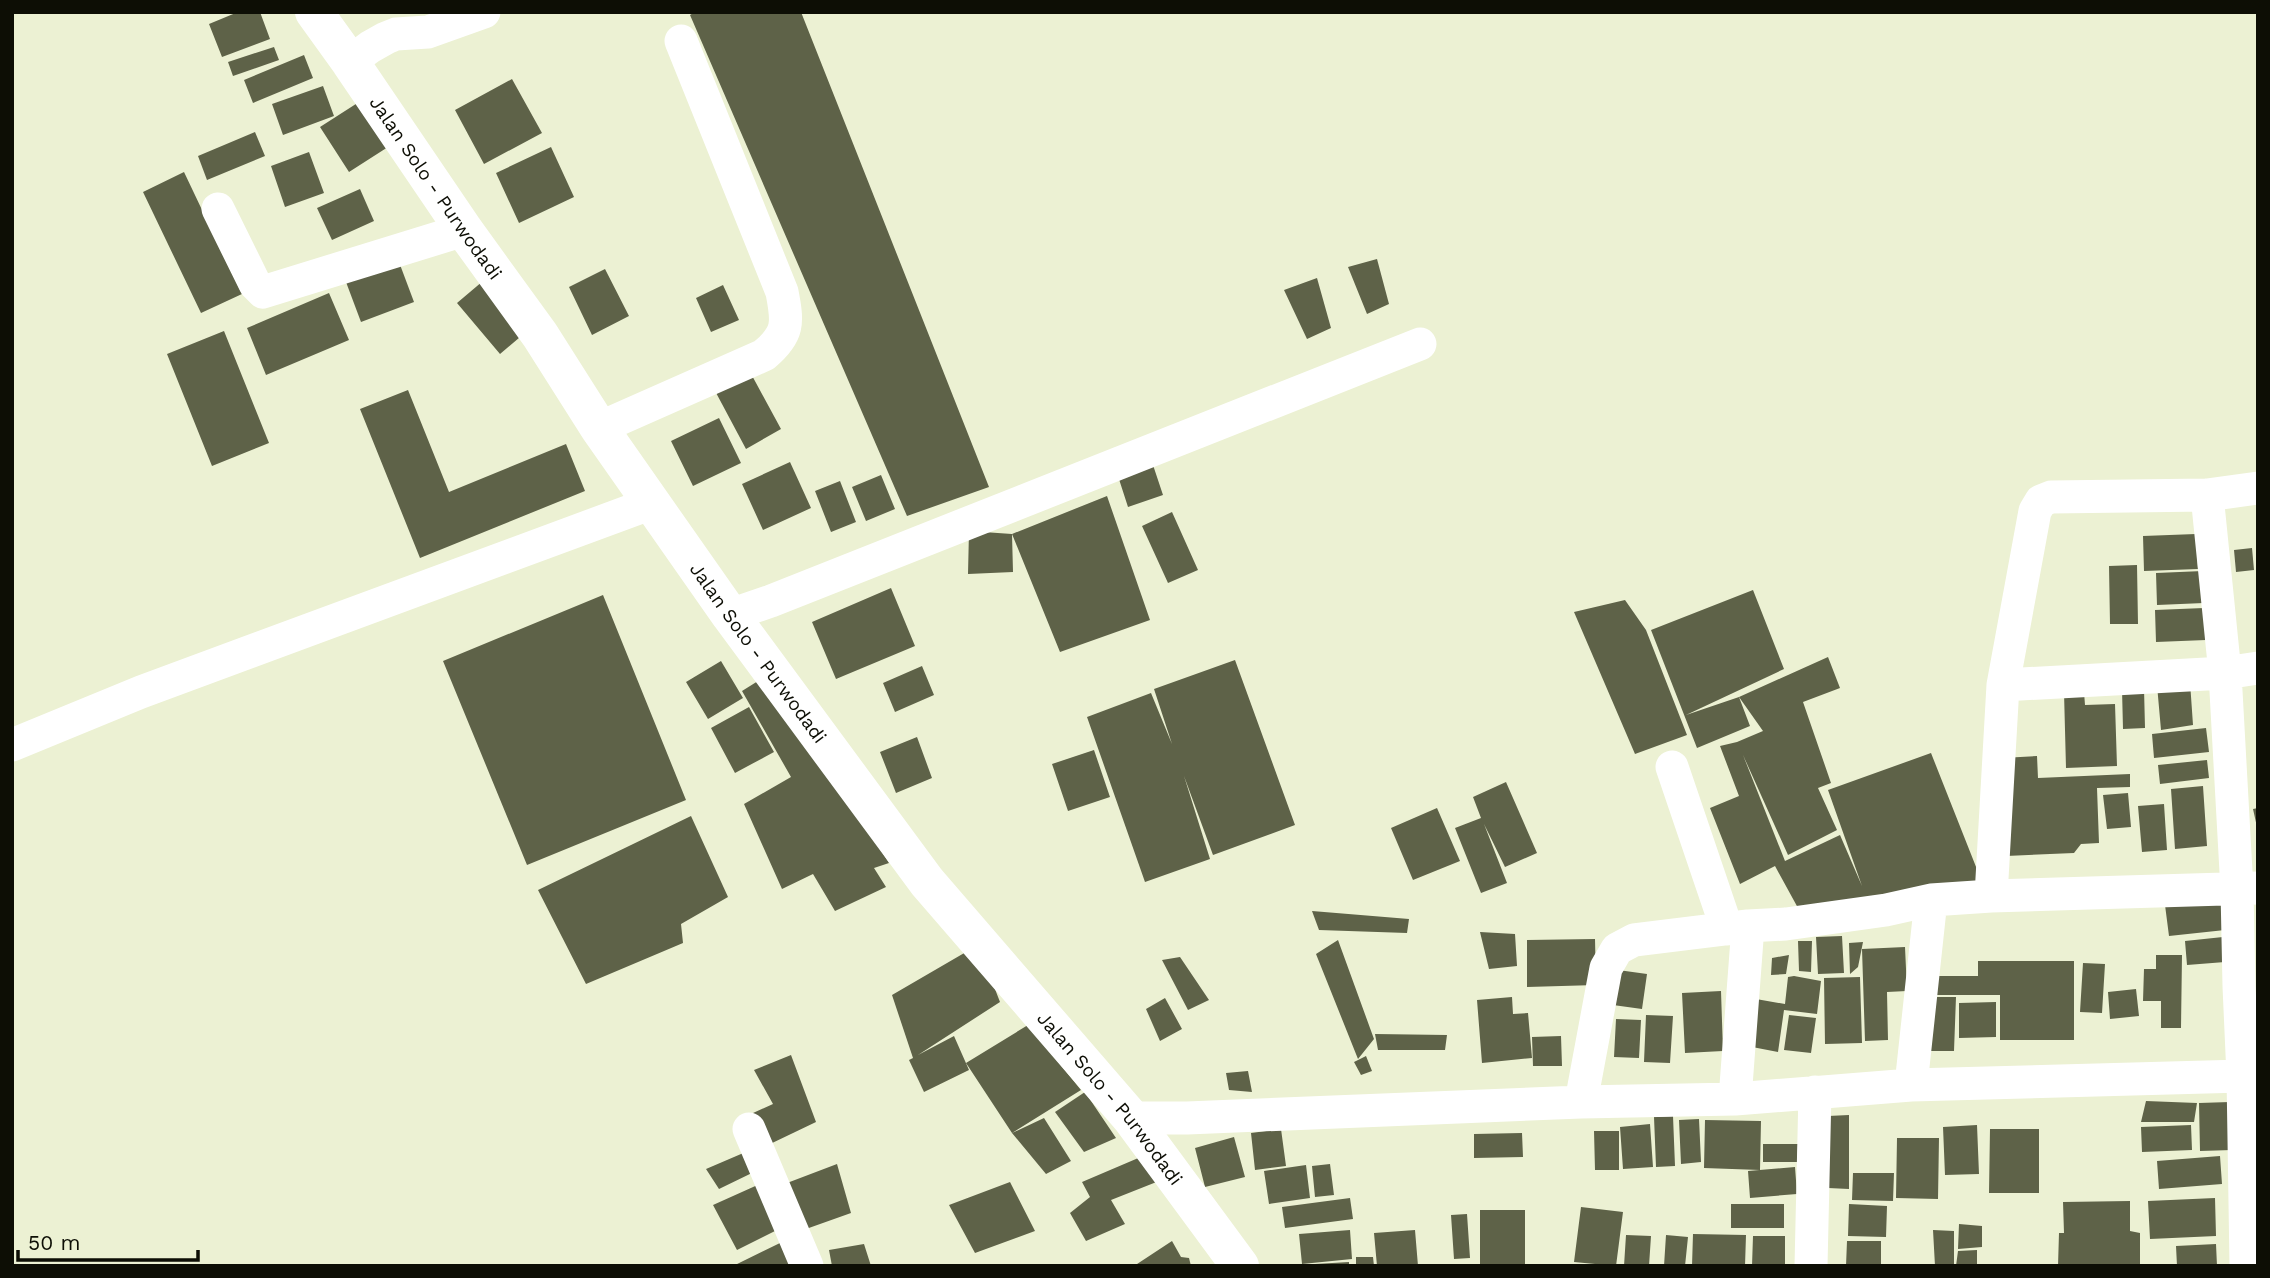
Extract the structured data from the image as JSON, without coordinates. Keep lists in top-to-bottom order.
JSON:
{
  "streets": {
    "main road": ["Jalan Solo - Purwodadi"]
  },
  "scale_bar": "50 m"
}
